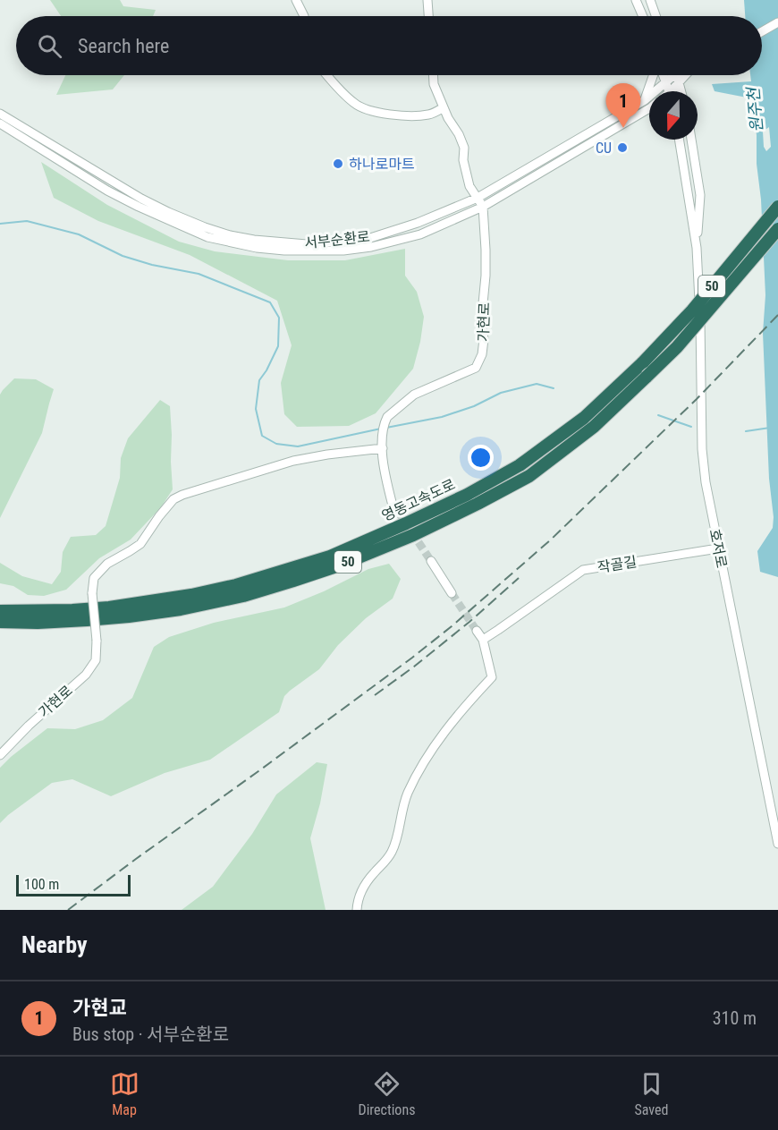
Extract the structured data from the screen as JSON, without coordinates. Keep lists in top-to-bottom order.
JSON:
{
  "streets": {
    "highway": ["50", "영동고속도로"],
    "street": [
      "서부순환로",
      "가현로",
      "호저로",
      "작골길"
    ]
  },
  "crossings": [
    ["서부순환로", "가현로"],
    ["호저로", "작골길"]
  ],
  "water": ["원주천"],
  "places": ["CU", "하나로마트"],
  "scale_bar": "100 m",
  "north": "bottom",
  "page": {
    "search": "Search here",
    "pins": "1",
    "scale": "100 m",
    "heading": "Nearby",
    "list": [
      {
        "mark": "1",
        "name": "가현교",
        "note": "Bus stop · 서부순환로",
        "value": "310 m"
      }
    ],
    "nav": ["Map", "Directions", "Saved"]
  }
}
